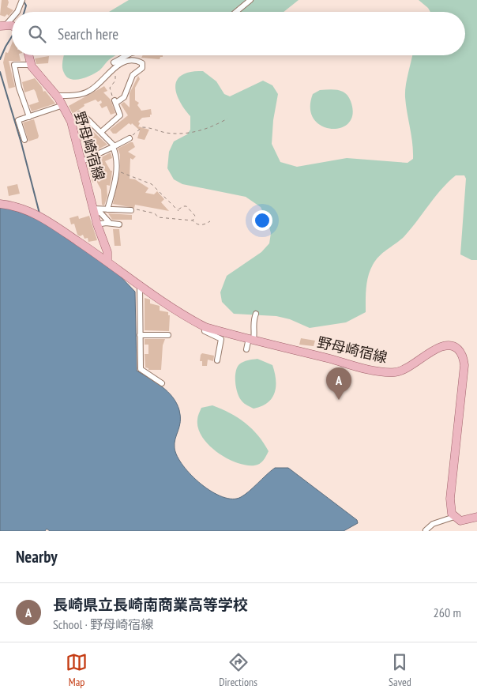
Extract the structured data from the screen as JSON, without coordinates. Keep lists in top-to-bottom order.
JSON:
{
  "streets": {
    "main road": ["野母崎宿線"]
  },
  "page": {
    "search": "Search here",
    "pins": "A",
    "heading": "Nearby",
    "list": [
      {
        "mark": "A",
        "name": "長崎県立長崎南商業高等学校",
        "note": "School · 野母崎宿線",
        "value": "260 m"
      }
    ],
    "nav": ["Map", "Directions", "Saved"]
  }
}
